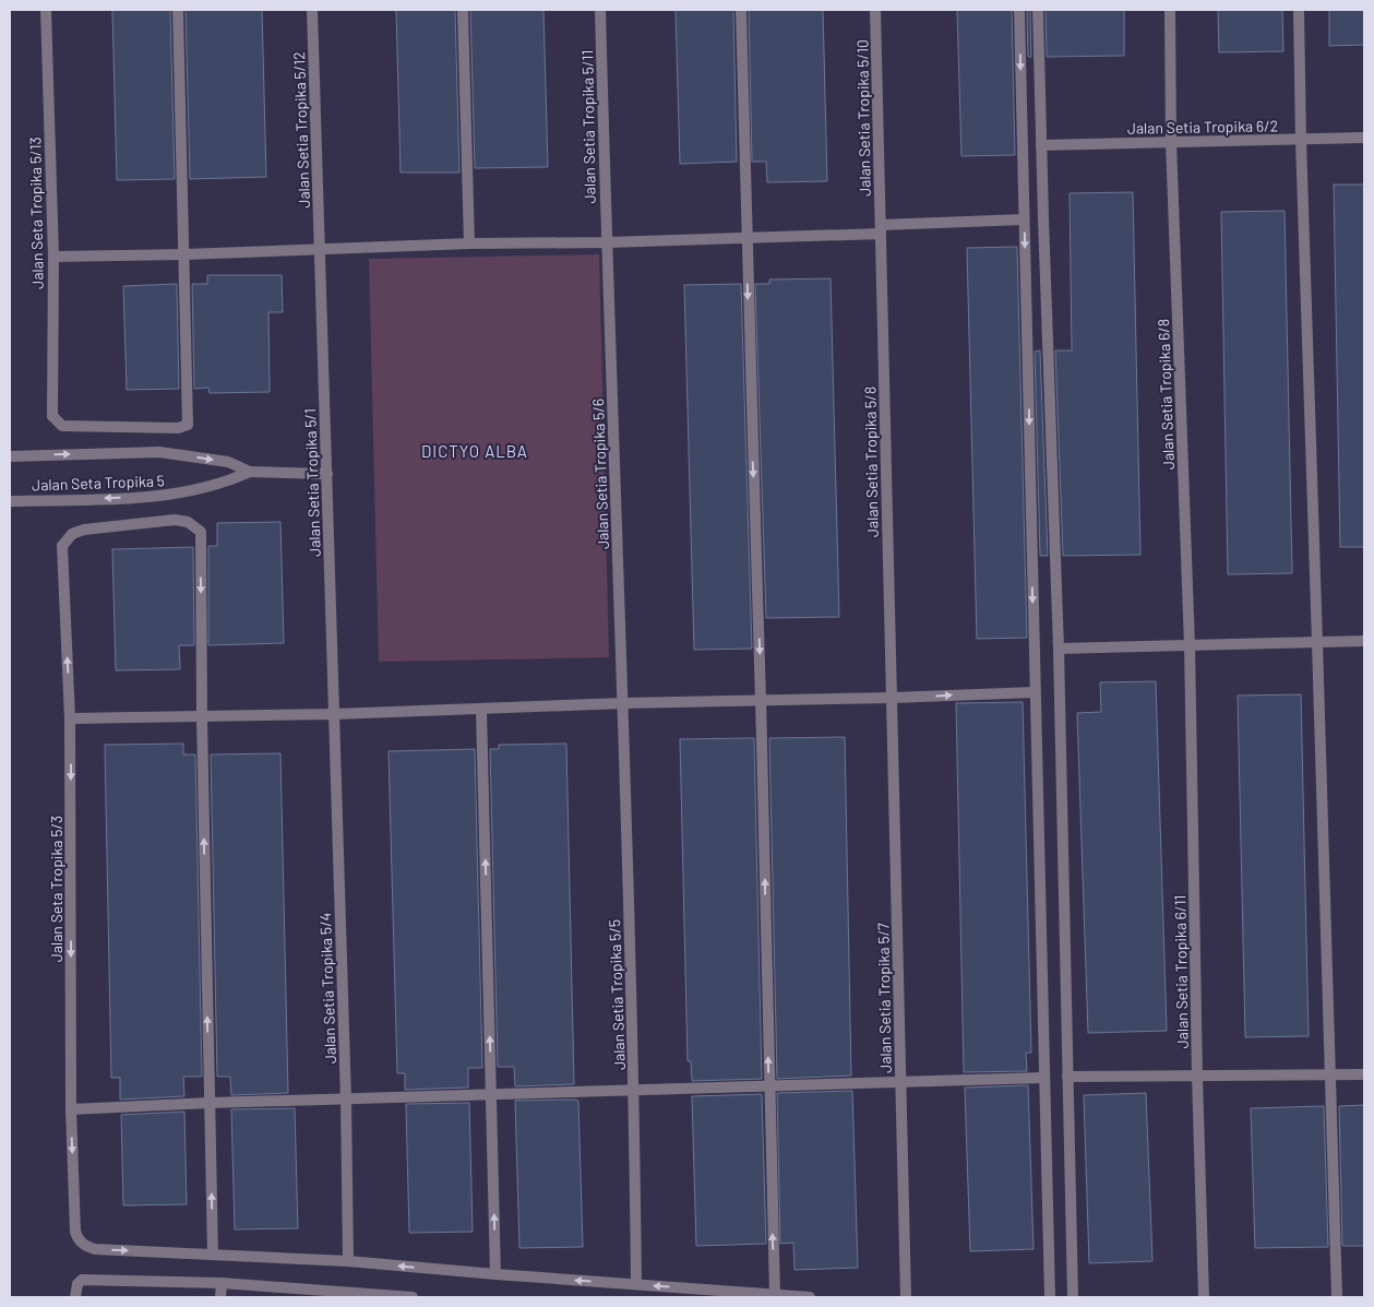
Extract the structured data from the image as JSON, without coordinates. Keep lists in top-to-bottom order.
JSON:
{
  "streets": {
    "street": [
      "Jalan Setia Tropika 5/10",
      "Jalan Setia Tropika 5/11",
      "Jalan Setia Tropika 6/2",
      "Jalan Setia Tropika 5/12",
      "Jalan Seta Tropika 5/13",
      "Jalan Setia Tropika 6/8",
      "Jalan Setia Tropika 5/8",
      "Jalan Setia Tropika 5/6",
      "Jalan Seta Tropika 5",
      "Jalan Setia Tropika 5/1",
      "Jalan Seta Tropika 5/3",
      "Jalan Setia Tropika 6/11",
      "Jalan Setia Tropika 5/4",
      "Jalan Setia Tropika 5/5",
      "Jalan Setia Tropika 5/7"
    ]
  },
  "crossings": [
    ["Jalan Setia Tropika 5/10", "Jalan Setia Tropika 5/8"],
    ["Jalan Setia Tropika 5/11", "Jalan Setia Tropika 5/6"],
    ["Jalan Setia Tropika 6/2", "Jalan Setia Tropika 6/8"],
    ["Jalan Setia Tropika 5/12", "Jalan Setia Tropika 5/1"],
    ["Jalan Setia Tropika 6/8", "Jalan Setia Tropika 6/11"],
    ["Jalan Setia Tropika 5/8", "Jalan Setia Tropika 5/7"],
    ["Jalan Setia Tropika 5/6", "Jalan Setia Tropika 5/5"],
    ["Jalan Seta Tropika 5", "Jalan Setia Tropika 5/1"],
    ["Jalan Setia Tropika 5/1", "Jalan Setia Tropika 5/4"]
  ],
  "districts": ["DICTYO ALBA"]
}
